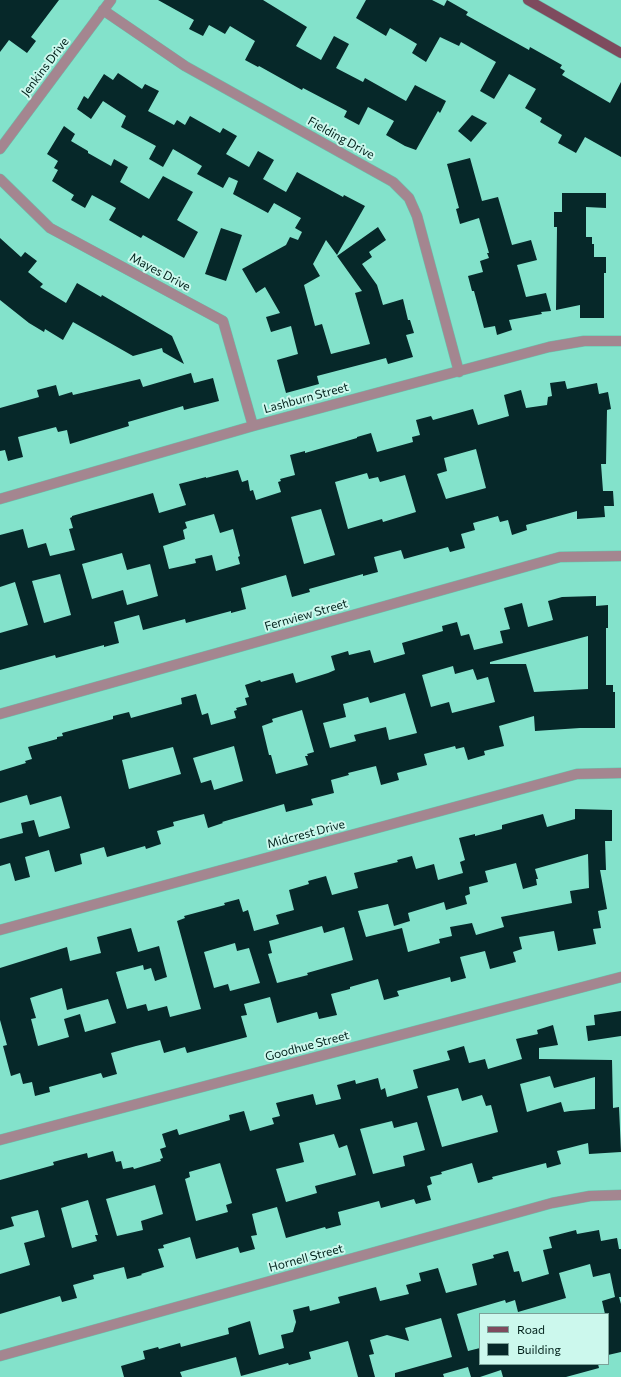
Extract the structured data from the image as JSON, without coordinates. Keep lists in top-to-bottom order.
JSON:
{
  "streets": {
    "street": [
      "Jenkins Drive",
      "Fielding Drive",
      "Mayes Drive",
      "Lashburn Street",
      "Fernview Street",
      "Midcrest Drive",
      "Goodhue Street",
      "Hornell Street"
    ]
  },
  "crossings": [
    ["Jenkins Drive", "Fielding Drive"],
    ["Fielding Drive", "Lashburn Street"],
    ["Mayes Drive", "Lashburn Street"]
  ],
  "legend": ["Road", "Building"]
}
